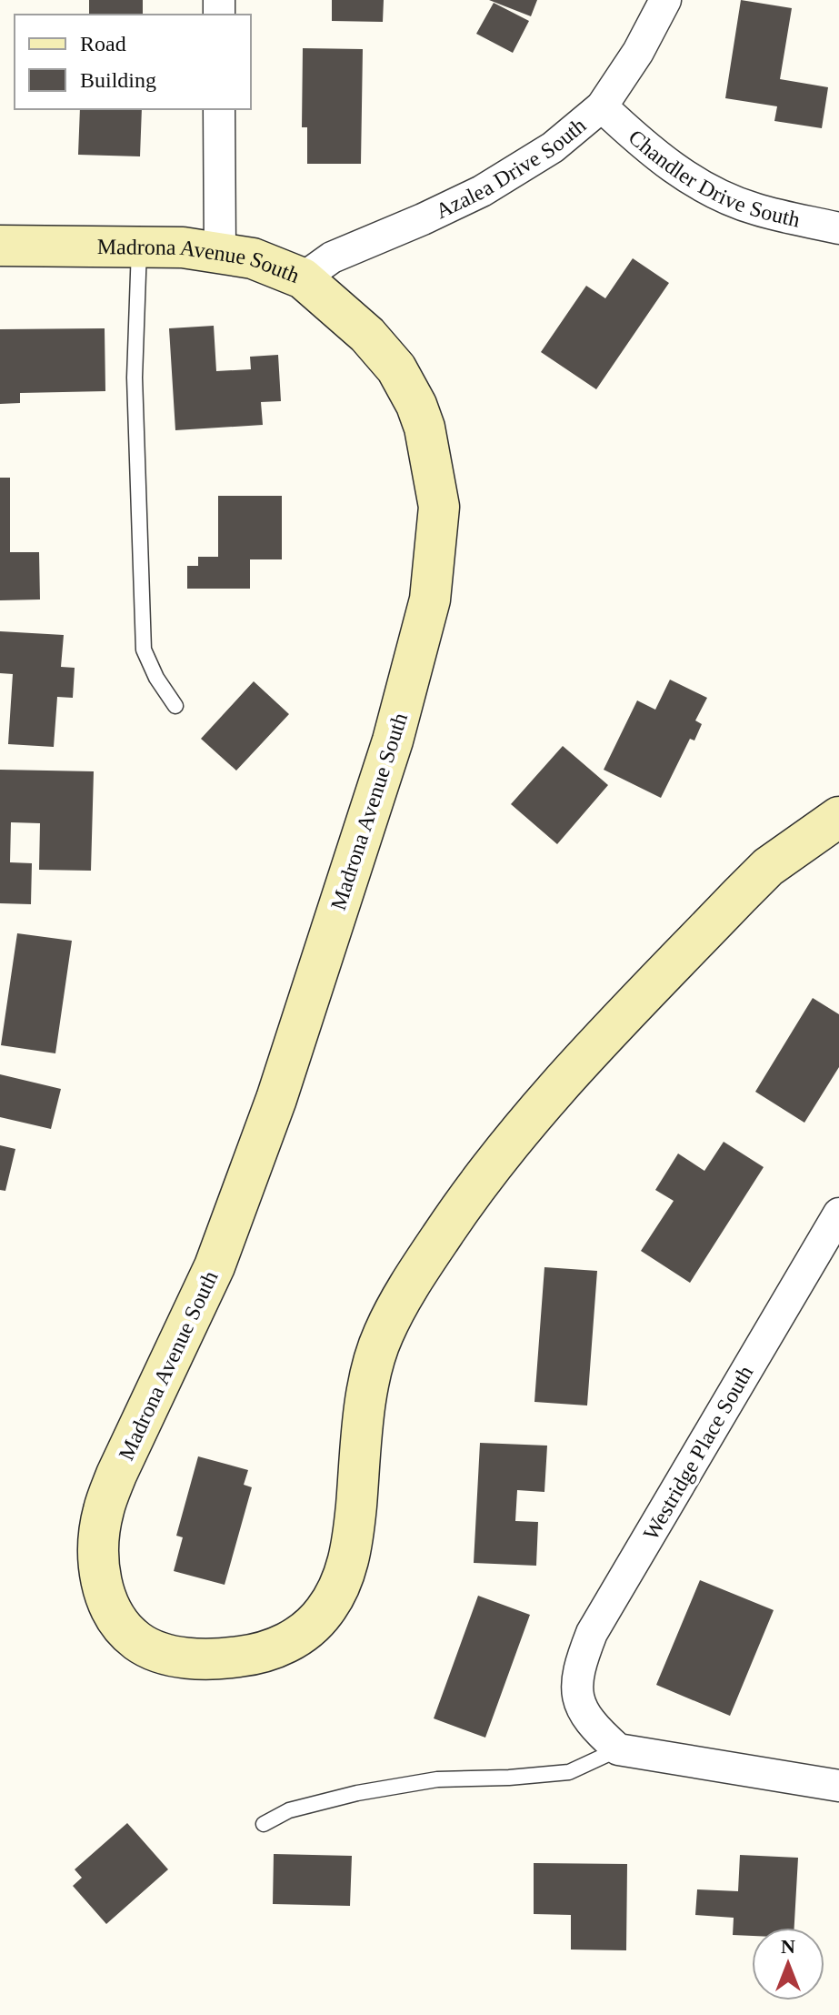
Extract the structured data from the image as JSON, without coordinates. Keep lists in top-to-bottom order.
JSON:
{
  "streets": {
    "main road": ["Madrona Avenue South"],
    "street": ["Azalea Drive South", "Chandler Drive South", "Westridge Place South"]
  },
  "crossings": [
    ["Azalea Drive South", "Chandler Drive South"],
    ["Azalea Drive South", "Madrona Avenue South"]
  ],
  "legend": ["Road", "Building"],
  "north": "top"
}
